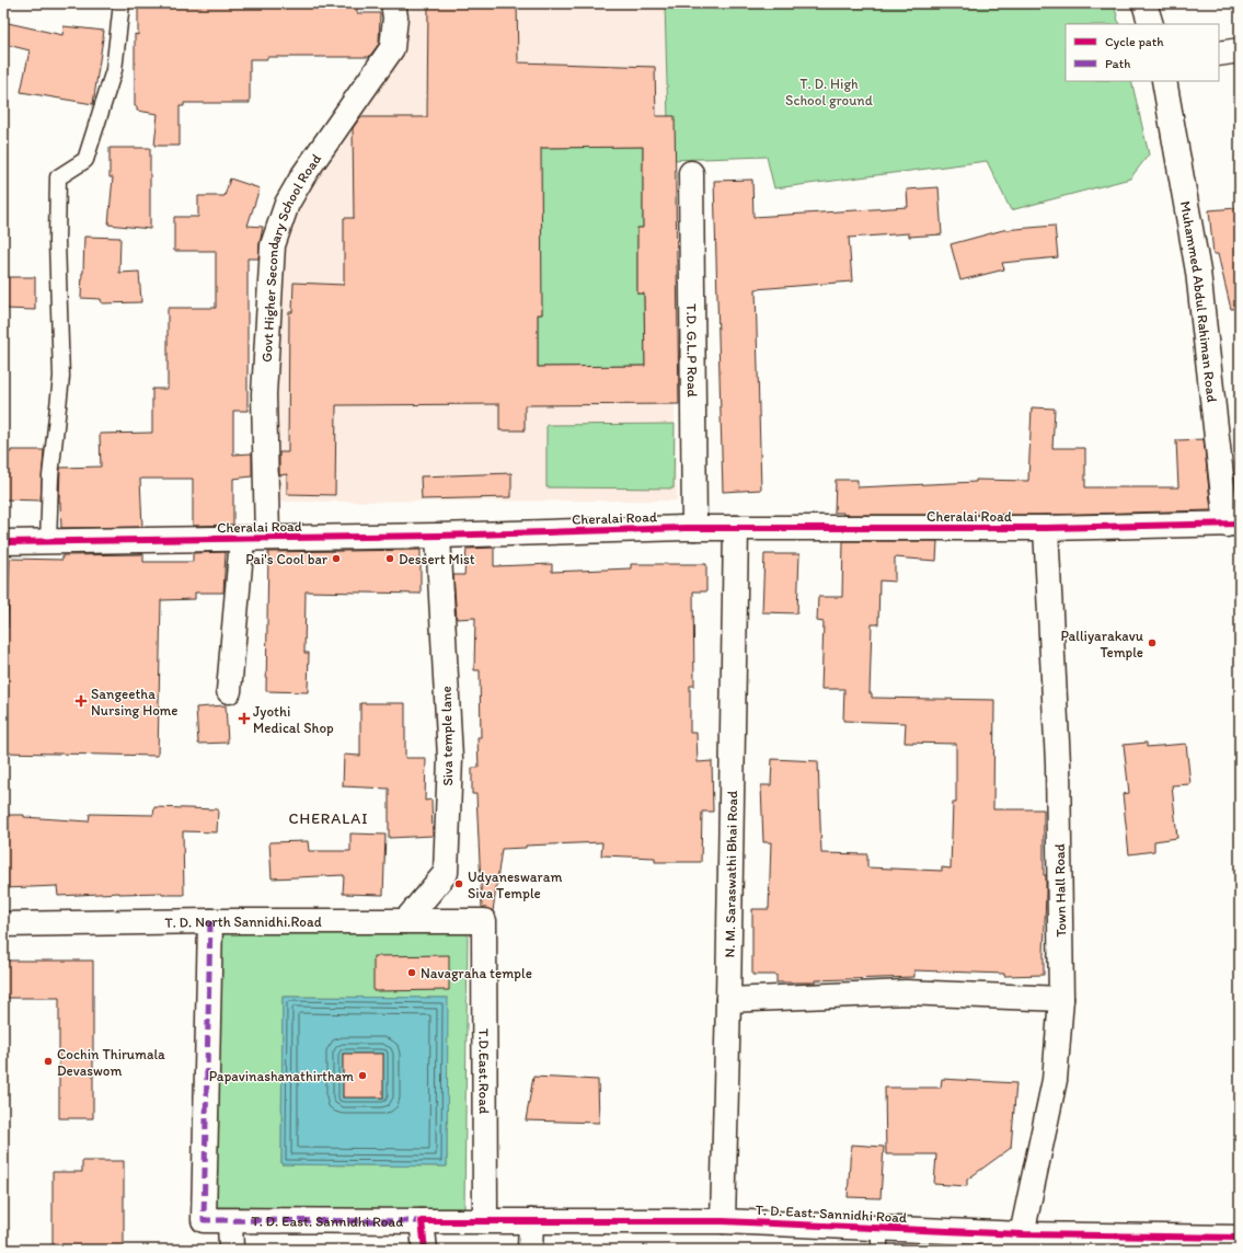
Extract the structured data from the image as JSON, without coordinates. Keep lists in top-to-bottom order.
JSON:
{
  "streets": {
    "street": [
      "Govt Higher Secondary School Road",
      "Muhammed Abdul Rahiman Road",
      "T.D. G.L.P Road",
      "Cheralai Road",
      "Siva temple lane",
      "N. M. Saraswathi Bhai Road",
      "Town Hall Road",
      "T. D. North Sannidhi.Road",
      "T.D.East.Road",
      "T. D. East. Sannidhi Road"
    ]
  },
  "crossings": [
    ["Govt Higher Secondary School Road", "Cheralai Road"],
    ["Muhammed Abdul Rahiman Road", "Cheralai Road"],
    ["T.D. G.L.P Road", "Cheralai Road"],
    ["Cheralai Road", "Siva temple lane"],
    ["Cheralai Road", "N. M. Saraswathi Bhai Road"],
    ["Cheralai Road", "Town Hall Road"],
    ["Siva temple lane", "T. D. North Sannidhi.Road"],
    ["N. M. Saraswathi Bhai Road", "T. D. East. Sannidhi Road"],
    ["Town Hall Road", "T. D. East. Sannidhi Road"],
    ["T. D. North Sannidhi.Road", "T.D.East.Road"],
    ["T. D. North Sannidhi.Road", "T. D. East. Sannidhi Road"],
    ["T.D.East.Road", "T. D. East. Sannidhi Road"]
  ],
  "districts": ["CHERALAI"],
  "parks": ["T. D. High School ground"],
  "places": {
    "other": [
      "Pai's Cool bar",
      "Dessert Mist",
      "Palliyarakavu Temple",
      "Udyaneswaram Siva Temple",
      "Navagraha temple",
      "Cochin Thirumala Devaswom",
      "Papavinashanathirtham"
    ],
    "health": ["Sangeetha Nursing Home", "Jyothi Medical Shop"]
  },
  "legend": ["Cycle path", "Path"]
}
